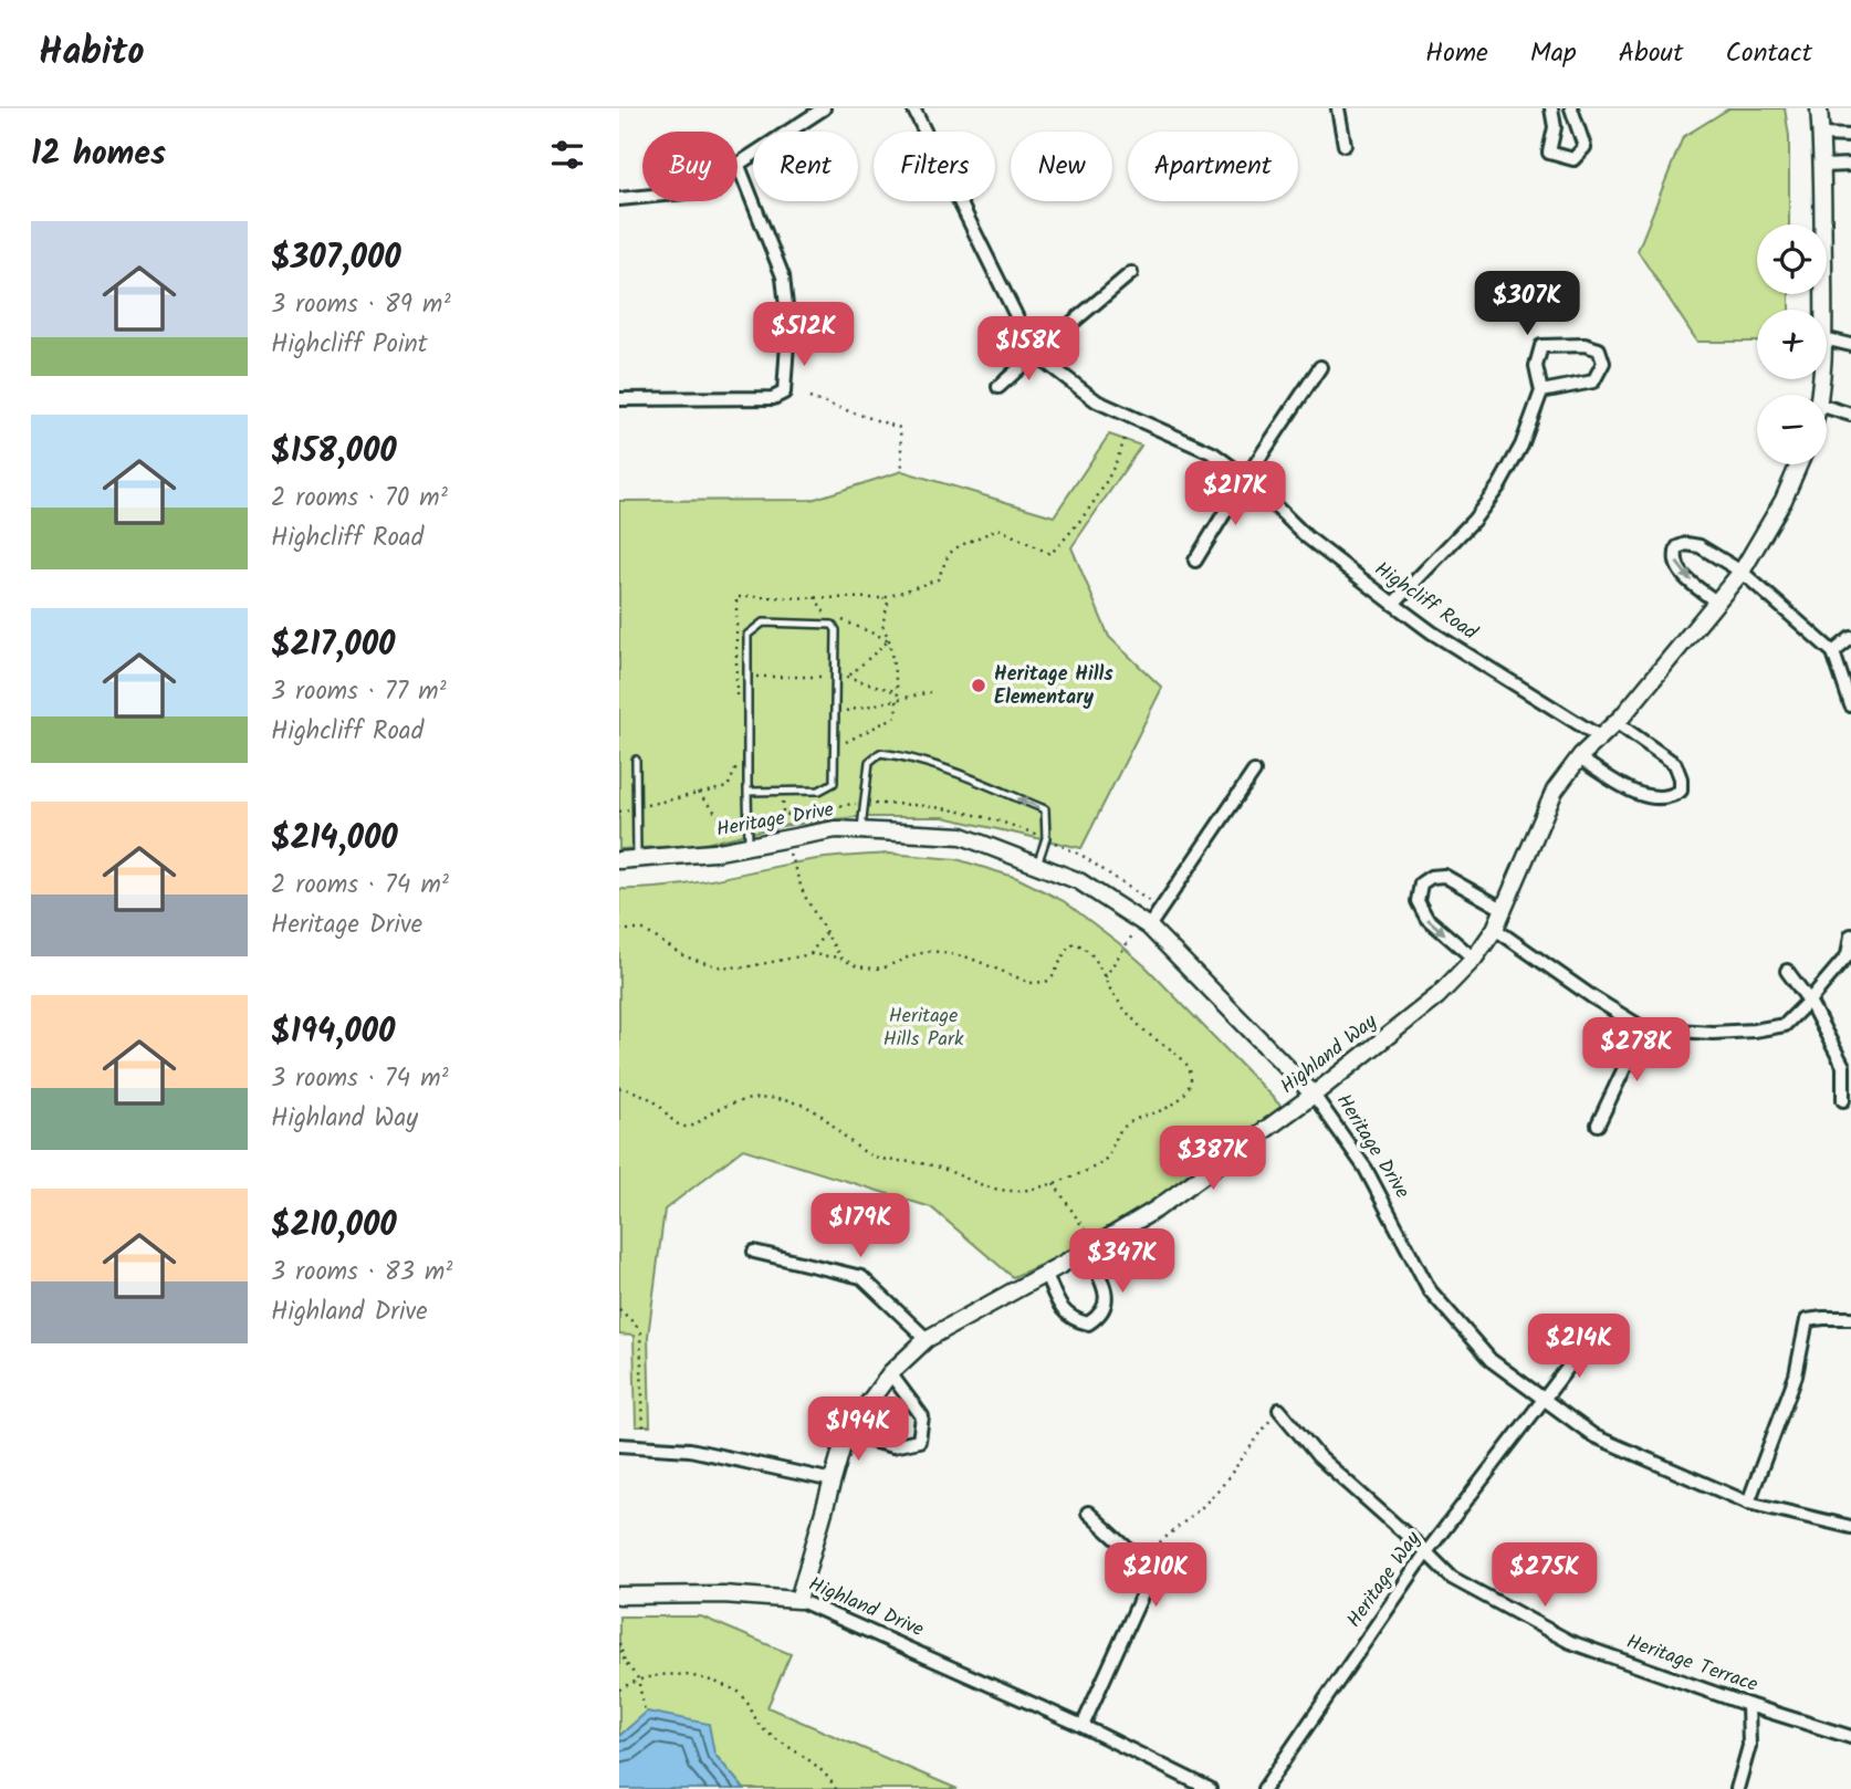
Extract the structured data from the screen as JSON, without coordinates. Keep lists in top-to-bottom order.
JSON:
{
  "streets": {
    "street": [
      "Highcliff Road",
      "Heritage Drive",
      "Highland Way",
      "Heritage Way",
      "Highland Drive",
      "Heritage Terrace"
    ]
  },
  "crossings": [
    ["Highcliff Road", "Highland Way"],
    ["Heritage Drive", "Highland Way"],
    ["Heritage Drive", "Heritage Way"],
    ["Highland Way", "Highland Drive"],
    ["Heritage Way", "Heritage Terrace"]
  ],
  "parks": ["Heritage Hills Park"],
  "places": ["Heritage Hills Elementary"],
  "page": {
    "header": "Habito",
    "nav": [
      "Home",
      "Map",
      "About",
      "Contact"
    ],
    "heading": "12 homes",
    "chip": [
      "Buy",
      "Rent",
      "Filters",
      "New",
      "Apartment"
    ],
    "list": [
      {
        "name": "$307,000",
        "note": "3 rooms · 89 m² · Highcliff Point"
      },
      {
        "name": "$158,000",
        "note": "2 rooms · 70 m² · Highcliff Road"
      },
      {
        "name": "$217,000",
        "note": "3 rooms · 77 m² · Highcliff Road"
      },
      {
        "name": "$214,000",
        "note": "2 rooms · 74 m² · Heritage Drive"
      },
      {
        "name": "$194,000",
        "note": "3 rooms · 74 m² · Highland Way"
      },
      {
        "name": "$210,000",
        "note": "3 rooms · 83 m² · Highland Drive"
      }
    ],
    "map_buttons": ["+", "−"],
    "price": [
      "$307K",
      "$512K",
      "$158K",
      "$217K",
      "$278K",
      "$387K",
      "$179K",
      "$347K",
      "$214K",
      "$194K",
      "$210K",
      "$275K"
    ]
  }
}
